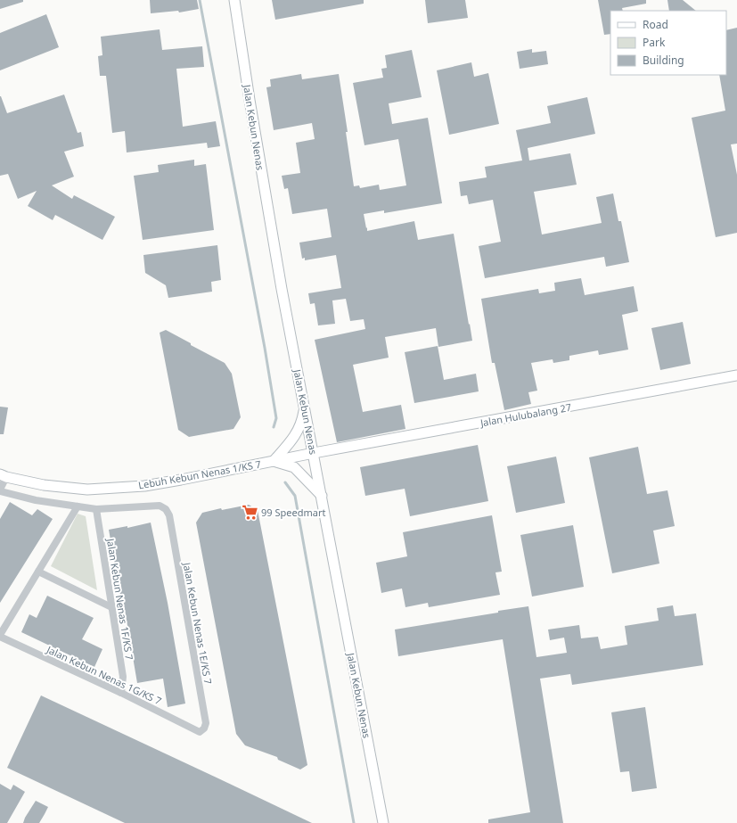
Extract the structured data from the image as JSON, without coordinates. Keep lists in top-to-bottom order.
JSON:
{
  "streets": {
    "street": [
      "Jalan Kebun Nenas",
      "Jalan Hulubalang 27",
      "Lebuh Kebun Nenas 1/KS 7",
      "Jalan Kebun Nenas 1F/KS 7",
      "Jalan Kebun Nenas 1E/KS 7",
      "Jalan Kebun Nenas 1G/KS 7"
    ]
  },
  "crossings": [
    ["Jalan Kebun Nenas", "Jalan Hulubalang 27"],
    ["Jalan Kebun Nenas", "Lebuh Kebun Nenas 1/KS 7"],
    ["Jalan Hulubalang 27", "Lebuh Kebun Nenas 1/KS 7"],
    ["Jalan Kebun Nenas 1F/KS 7", "Jalan Kebun Nenas 1E/KS 7"],
    ["Jalan Kebun Nenas 1F/KS 7", "Jalan Kebun Nenas 1G/KS 7"],
    ["Jalan Kebun Nenas 1E/KS 7", "Jalan Kebun Nenas 1G/KS 7"]
  ],
  "places": {
    "supermarket": ["99 Speedmart"]
  },
  "legend": ["Road", "Park", "Building"]
}
